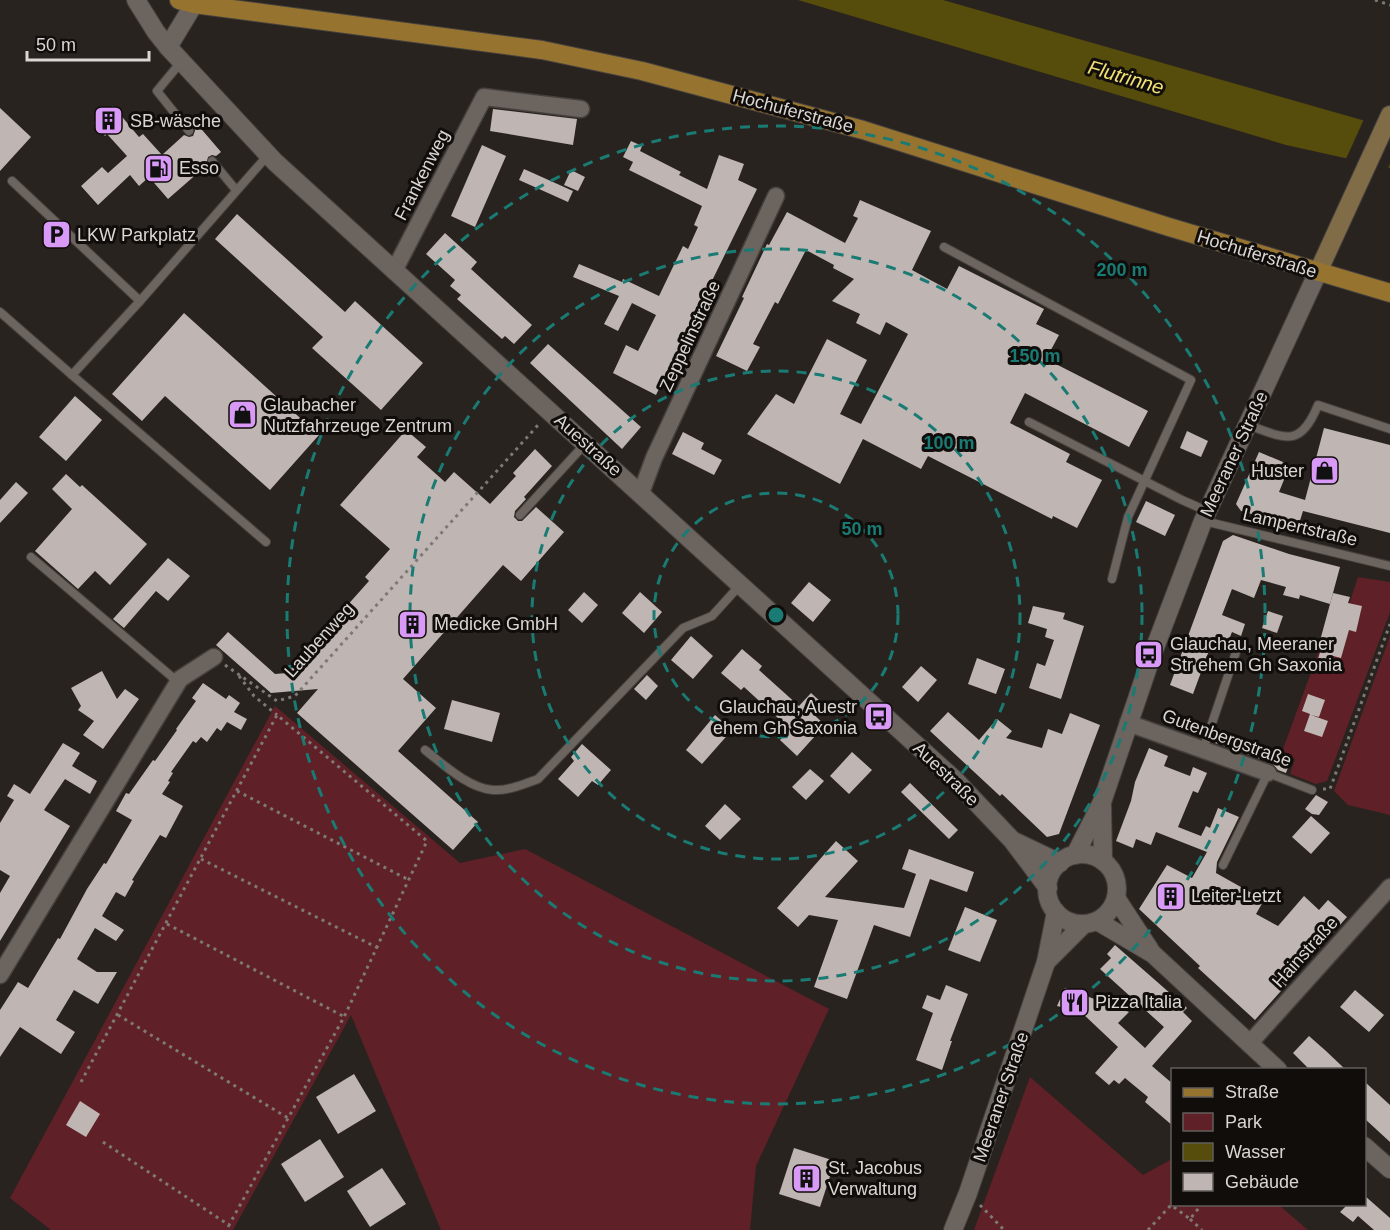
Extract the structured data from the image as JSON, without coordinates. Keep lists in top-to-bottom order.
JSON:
{
  "streets": {
    "main road": ["Hochuferstraße", "Meeraner Straße"],
    "street": [
      "Frankenweg",
      "Zeppelinstraße",
      "Auestraße",
      "Gutenbergstraße",
      "Hainstraße"
    ],
    "lane": ["Lampertstraße"],
    "path": ["Laubenweg"]
  },
  "crossings": [
    ["Hochuferstraße", "Meeraner Straße"],
    ["Frankenweg", "Auestraße"],
    ["Zeppelinstraße", "Auestraße"],
    ["Auestraße", "Meeraner Straße"],
    ["Auestraße", "Laubenweg"],
    ["Meeraner Straße", "Lampertstraße"],
    ["Meeraner Straße", "Gutenbergstraße"]
  ],
  "water": ["Flutrinne"],
  "places": {
    "building": [
      "SB-wäsche",
      "Medicke GmbH",
      "Leiter-Letzt",
      "St. Jacobus Verwaltung"
    ],
    "fuel station": ["Esso"],
    "parking": ["LKW Parkplatz"],
    "shop": ["Glaubacher Nutzfahrzeuge Zentrum", "Huster"],
    "bus stop": ["Glauchau, Meeraner Str ehem Gh Saxonia", "Glauchau, Auestr ehem Gh Saxonia"],
    "restaurant": ["Pizza Italia"]
  },
  "legend": [
    "Straße",
    "Park",
    "Wasser",
    "Gebäude"
  ],
  "scale_bar": "50 m",
  "rings": [
    "200 m",
    "150 m",
    "100 m",
    "50 m"
  ]
}
